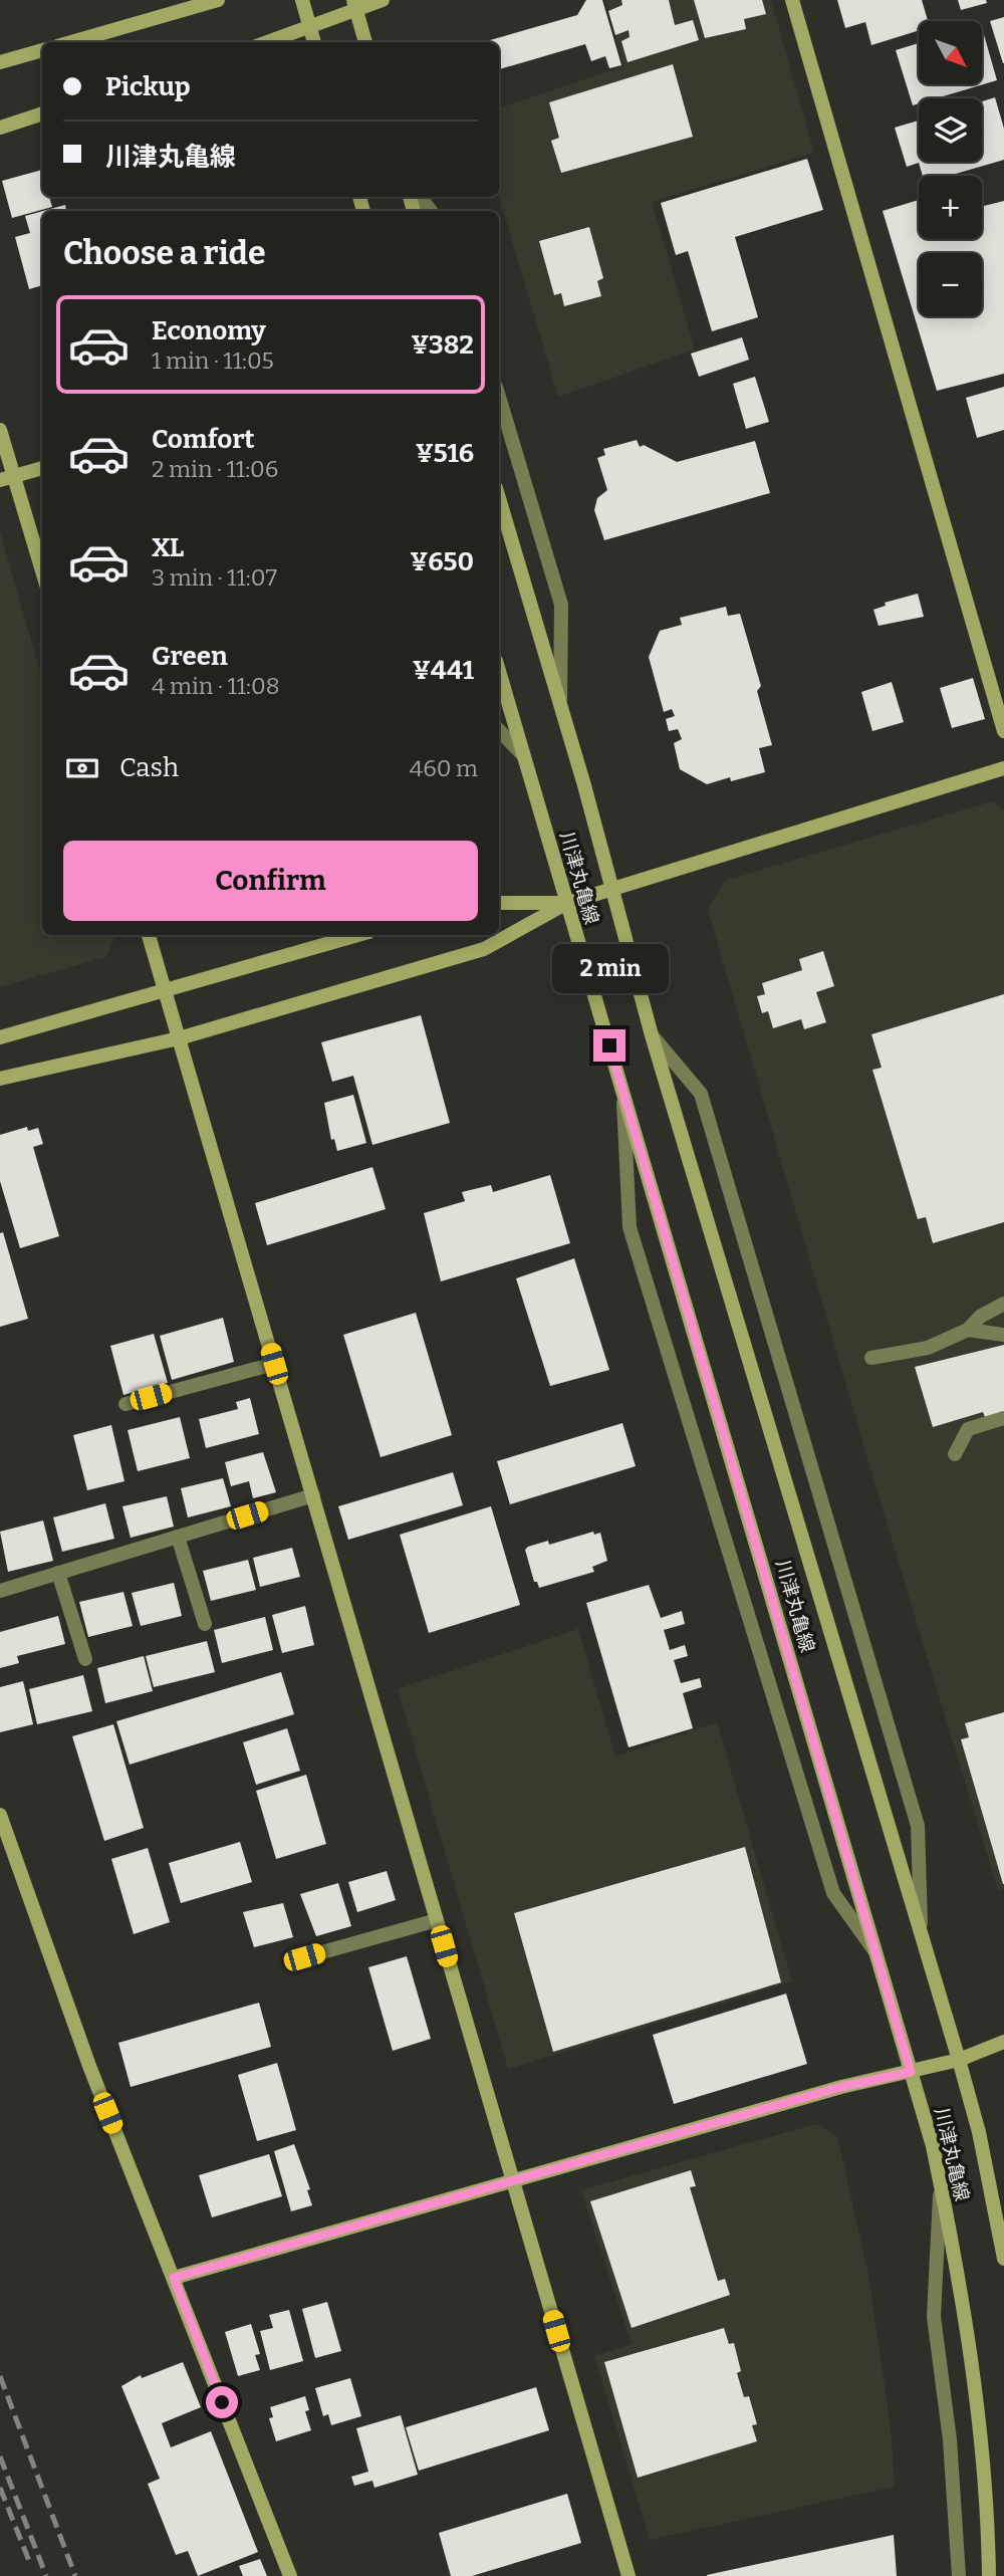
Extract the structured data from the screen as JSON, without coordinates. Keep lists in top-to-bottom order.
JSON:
{
  "streets": {
    "street": ["川津丸亀線"]
  },
  "north": "bottom right",
  "page": {
    "map_buttons": ["+", "−"],
    "banner": ["Pickup", "川津丸亀線"],
    "heading": "Choose a ride",
    "list": [
      {
        "name": "Economy",
        "note": "1 min · 11:05",
        "value": "¥382"
      },
      {
        "name": "Comfort",
        "note": "2 min · 11:06",
        "value": "¥516"
      },
      {
        "name": "XL",
        "note": "3 min · 11:07",
        "value": "¥650"
      },
      {
        "name": "Green",
        "note": "4 min · 11:08",
        "value": "¥441"
      }
    ],
    "pay": ["Cash", "460 m"],
    "buttons": "Confirm",
    "bubble": "2 min"
  }
}
